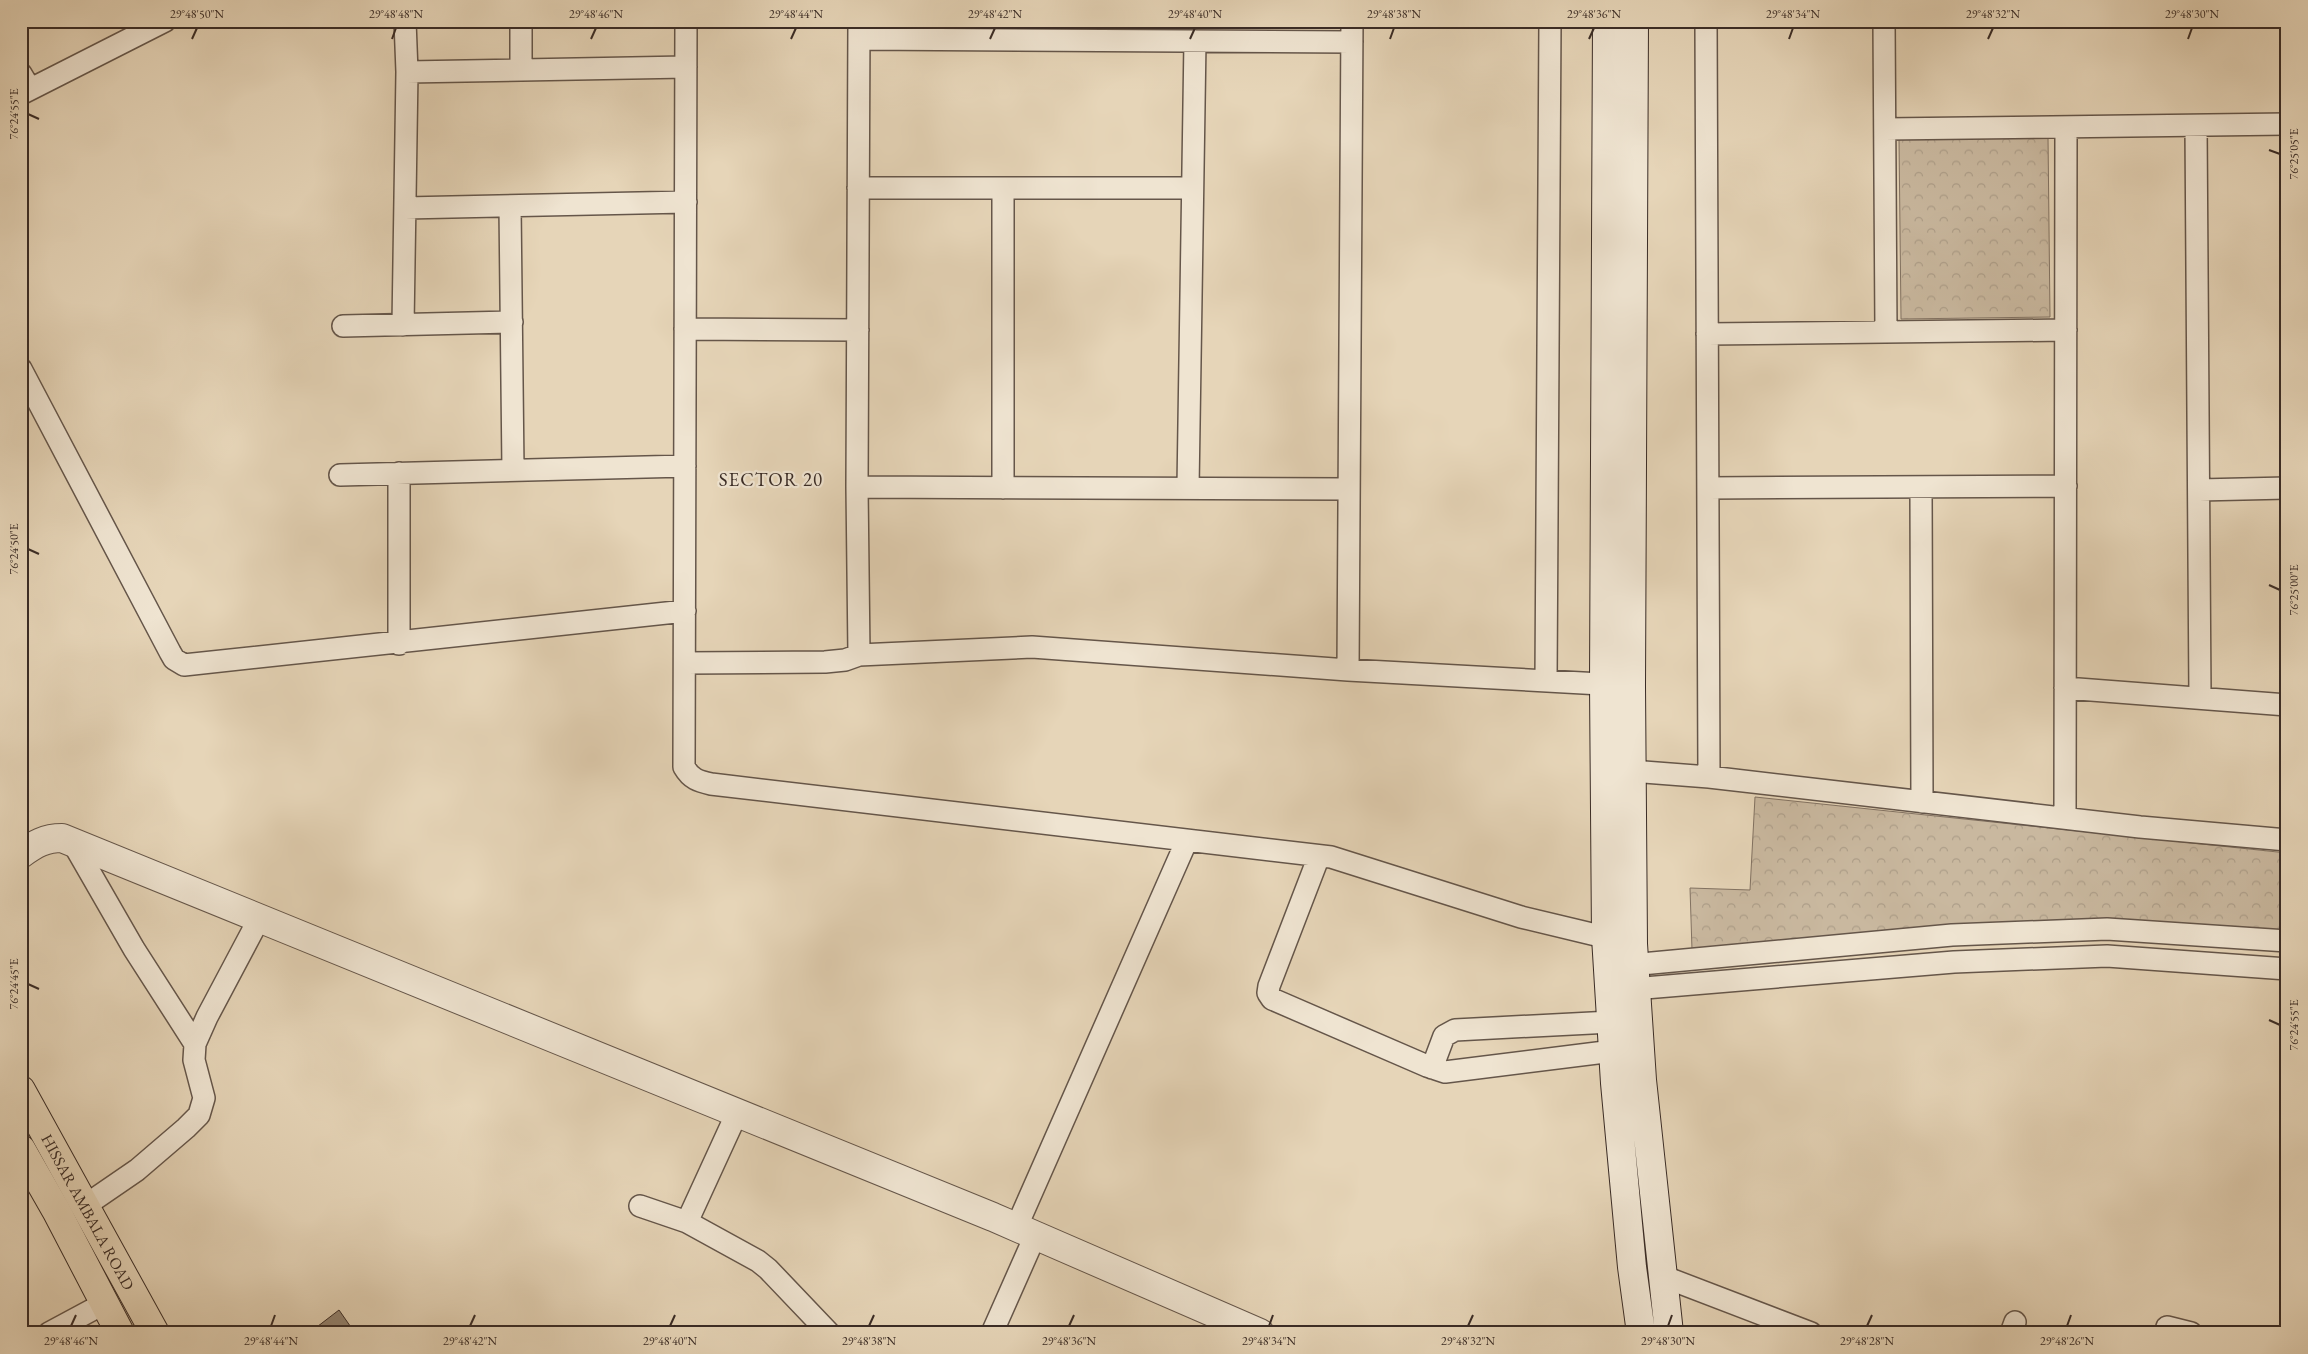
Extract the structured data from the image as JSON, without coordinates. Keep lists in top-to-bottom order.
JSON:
{
  "streets": {
    "main road": ["HISSAR AMBALA ROAD"]
  },
  "districts": ["SECTOR 20"],
  "coordinates": [
    "29°48'50\"N",
    "29°48'48\"N",
    "29°48'46\"N",
    "29°48'44\"N",
    "29°48'42\"N",
    "29°48'40\"N",
    "29°48'38\"N",
    "29°48'36\"N",
    "29°48'34\"N",
    "29°48'32\"N",
    "29°48'30\"N",
    "76°24'55\"E",
    "76°25'05\"E",
    "76°24'50\"E",
    "76°25'00\"E",
    "76°24'45\"E",
    "29°48'28\"N",
    "29°48'26\"N"
  ]
}
